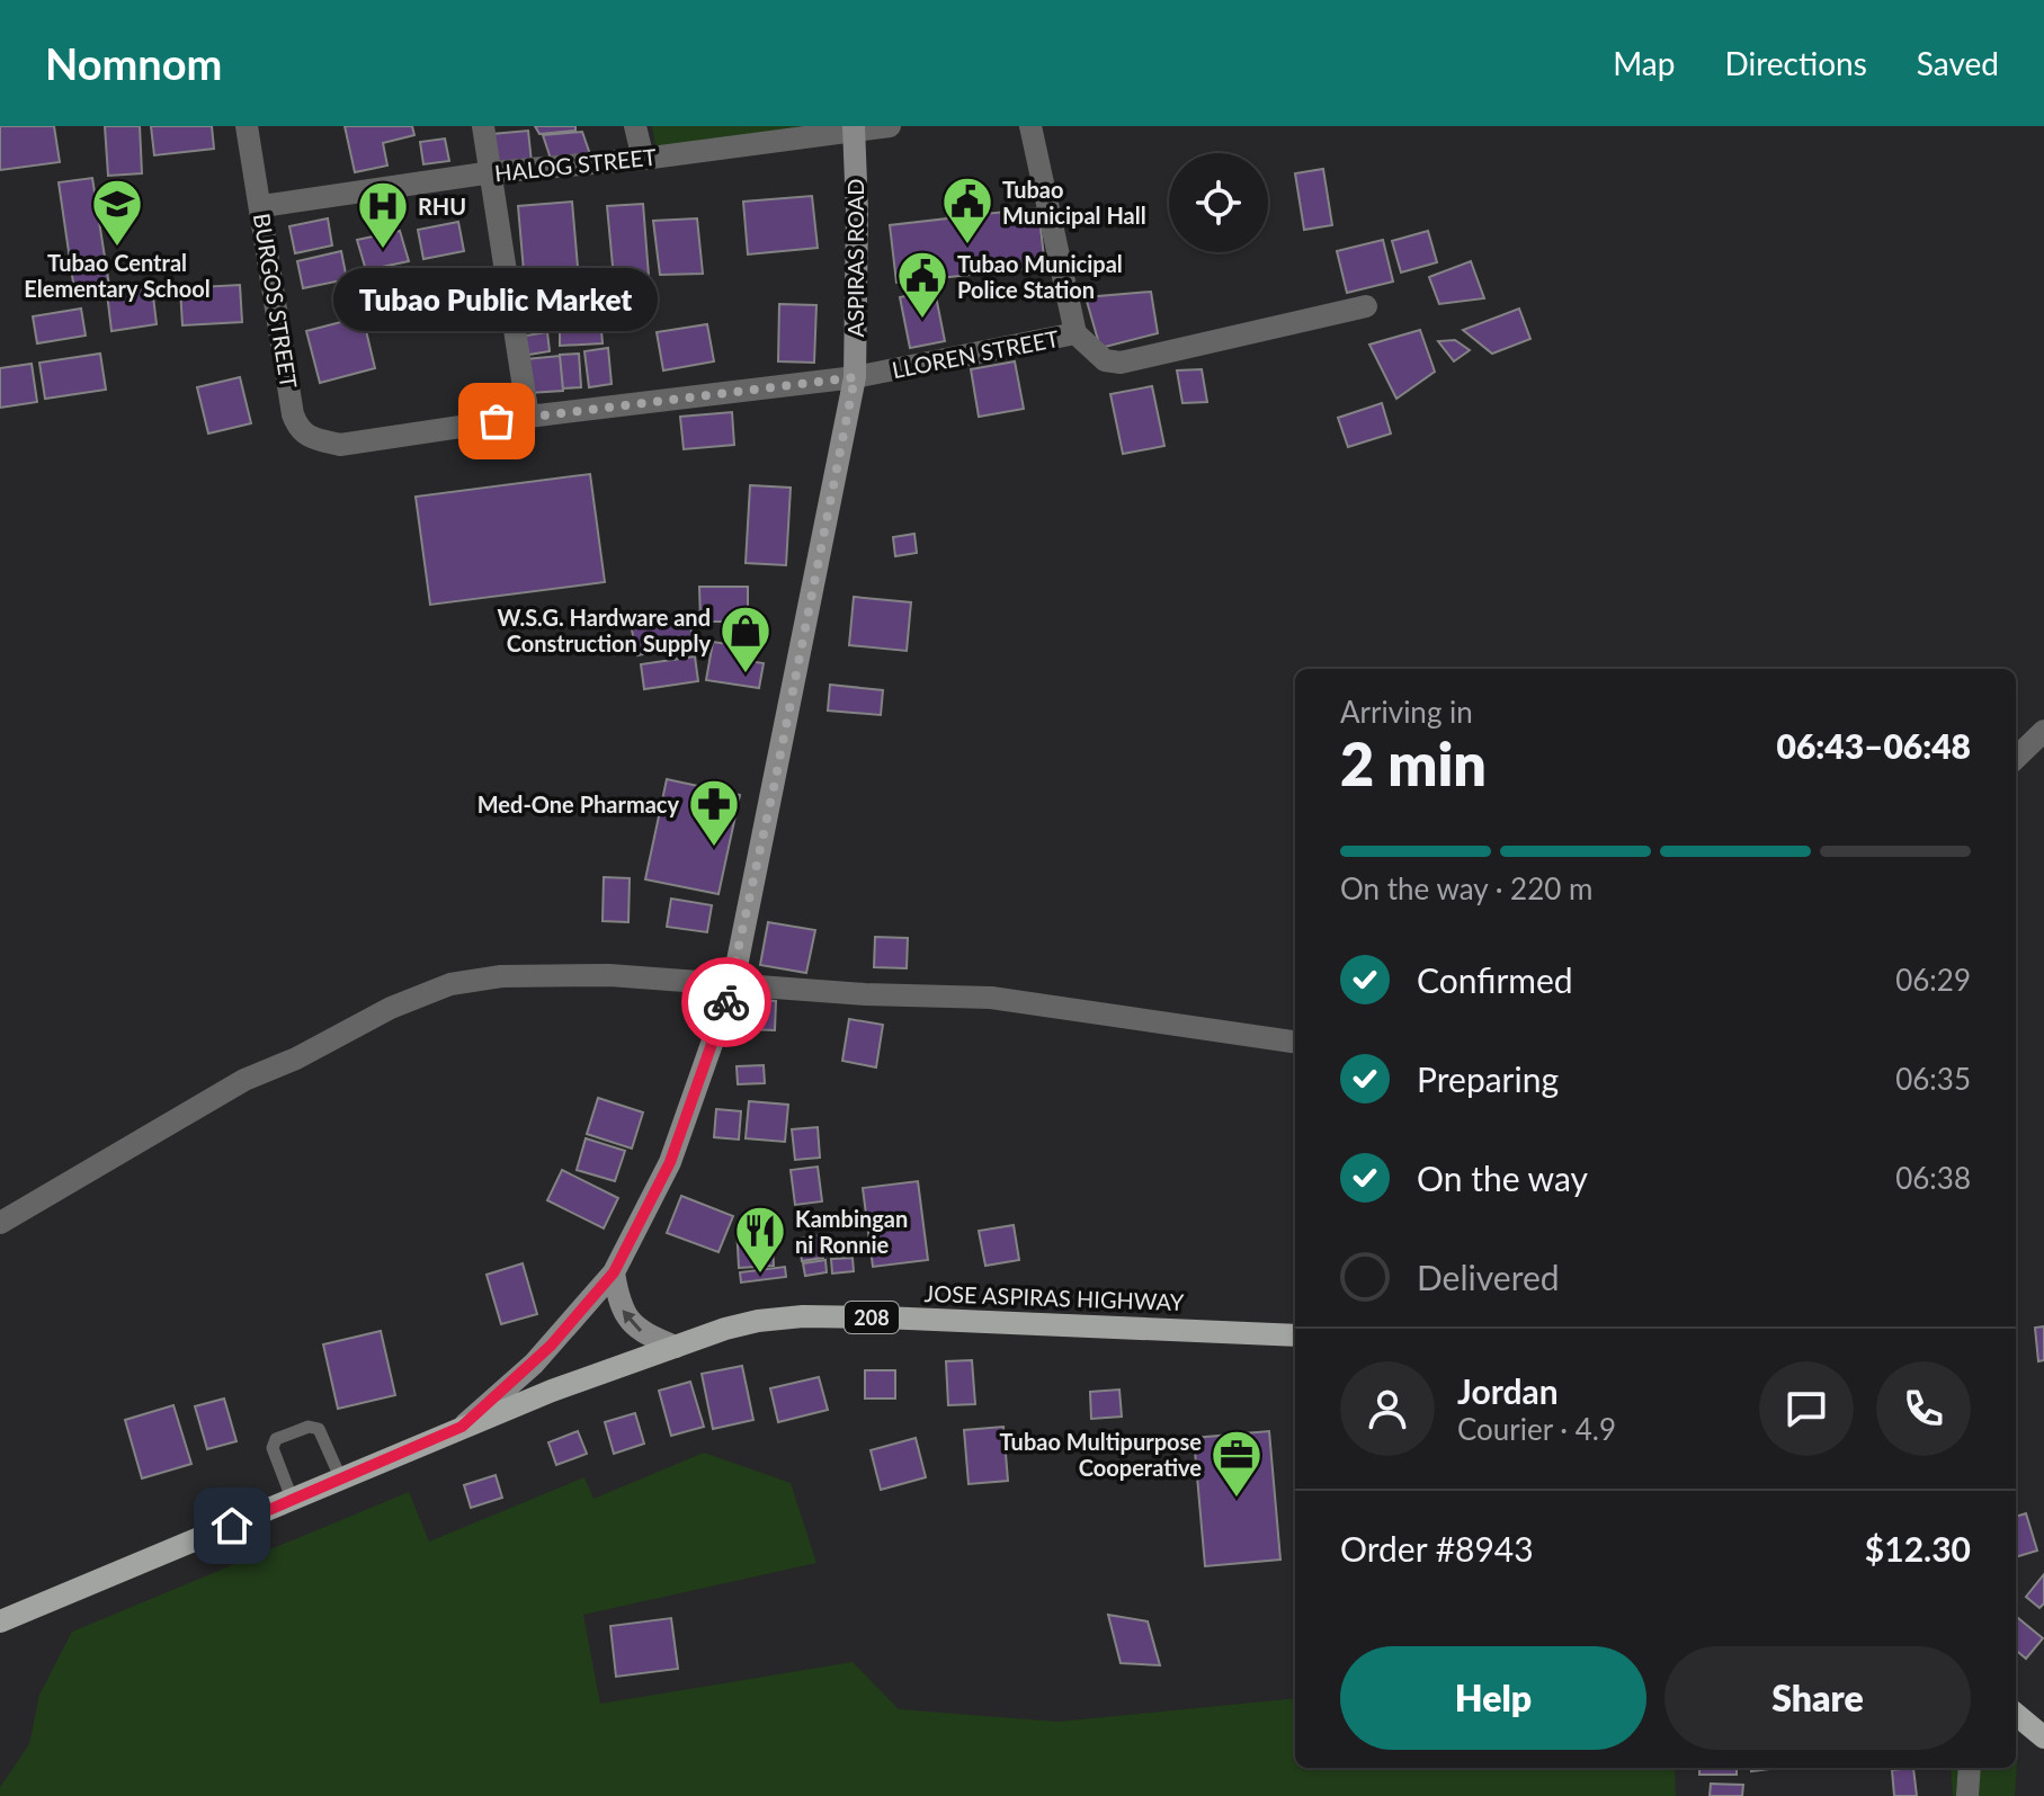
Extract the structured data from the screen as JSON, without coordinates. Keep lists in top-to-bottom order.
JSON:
{
  "streets": {
    "main road": ["ASPIRAS ROAD", "JOSE ASPIRAS HIGHWAY", "208"],
    "street": ["HALOG STREET", "BURGOS STREET", "LLOREN STREET"]
  },
  "crossings": [
    ["HALOG STREET", "ASPIRAS ROAD"],
    ["HALOG STREET", "BURGOS STREET"],
    ["ASPIRAS ROAD", "LLOREN STREET"],
    ["ASPIRAS ROAD", "JOSE ASPIRAS HIGHWAY"],
    ["BURGOS STREET", "LLOREN STREET"]
  ],
  "places": {
    "public building": ["Tubao Municipal Hall", "Tubao Municipal Police Station"],
    "school or university": ["Tubao Central Elementary School"],
    "hospital": ["RHU"],
    "other": ["Tubao Public Market"],
    "shop": ["W.S.G. Hardware and Construction Supply"],
    "pharmacy": ["Med-One Pharmacy"],
    "restaurant": ["Kambingan ni Ronnie"],
    "office": ["Tubao Multipurpose Cooperative"]
  },
  "page": {
    "header": "Nomnom",
    "nav": ["Map", "Directions", "Saved"],
    "bubble": "Tubao Public Market",
    "heading": ["2 min", "Arriving in", "06:43–06:48"],
    "panel": [
      "Jordan",
      "Courier · 4.9",
      "Order #8943",
      "$12.30"
    ],
    "bar": "On the way · 220 m",
    "list": [
      ["Confirmed", "06:29"],
      ["Preparing", "06:35"],
      ["On the way", "06:38"],
      "Delivered"
    ],
    "buttons": ["Help", "Share"]
  }
}
